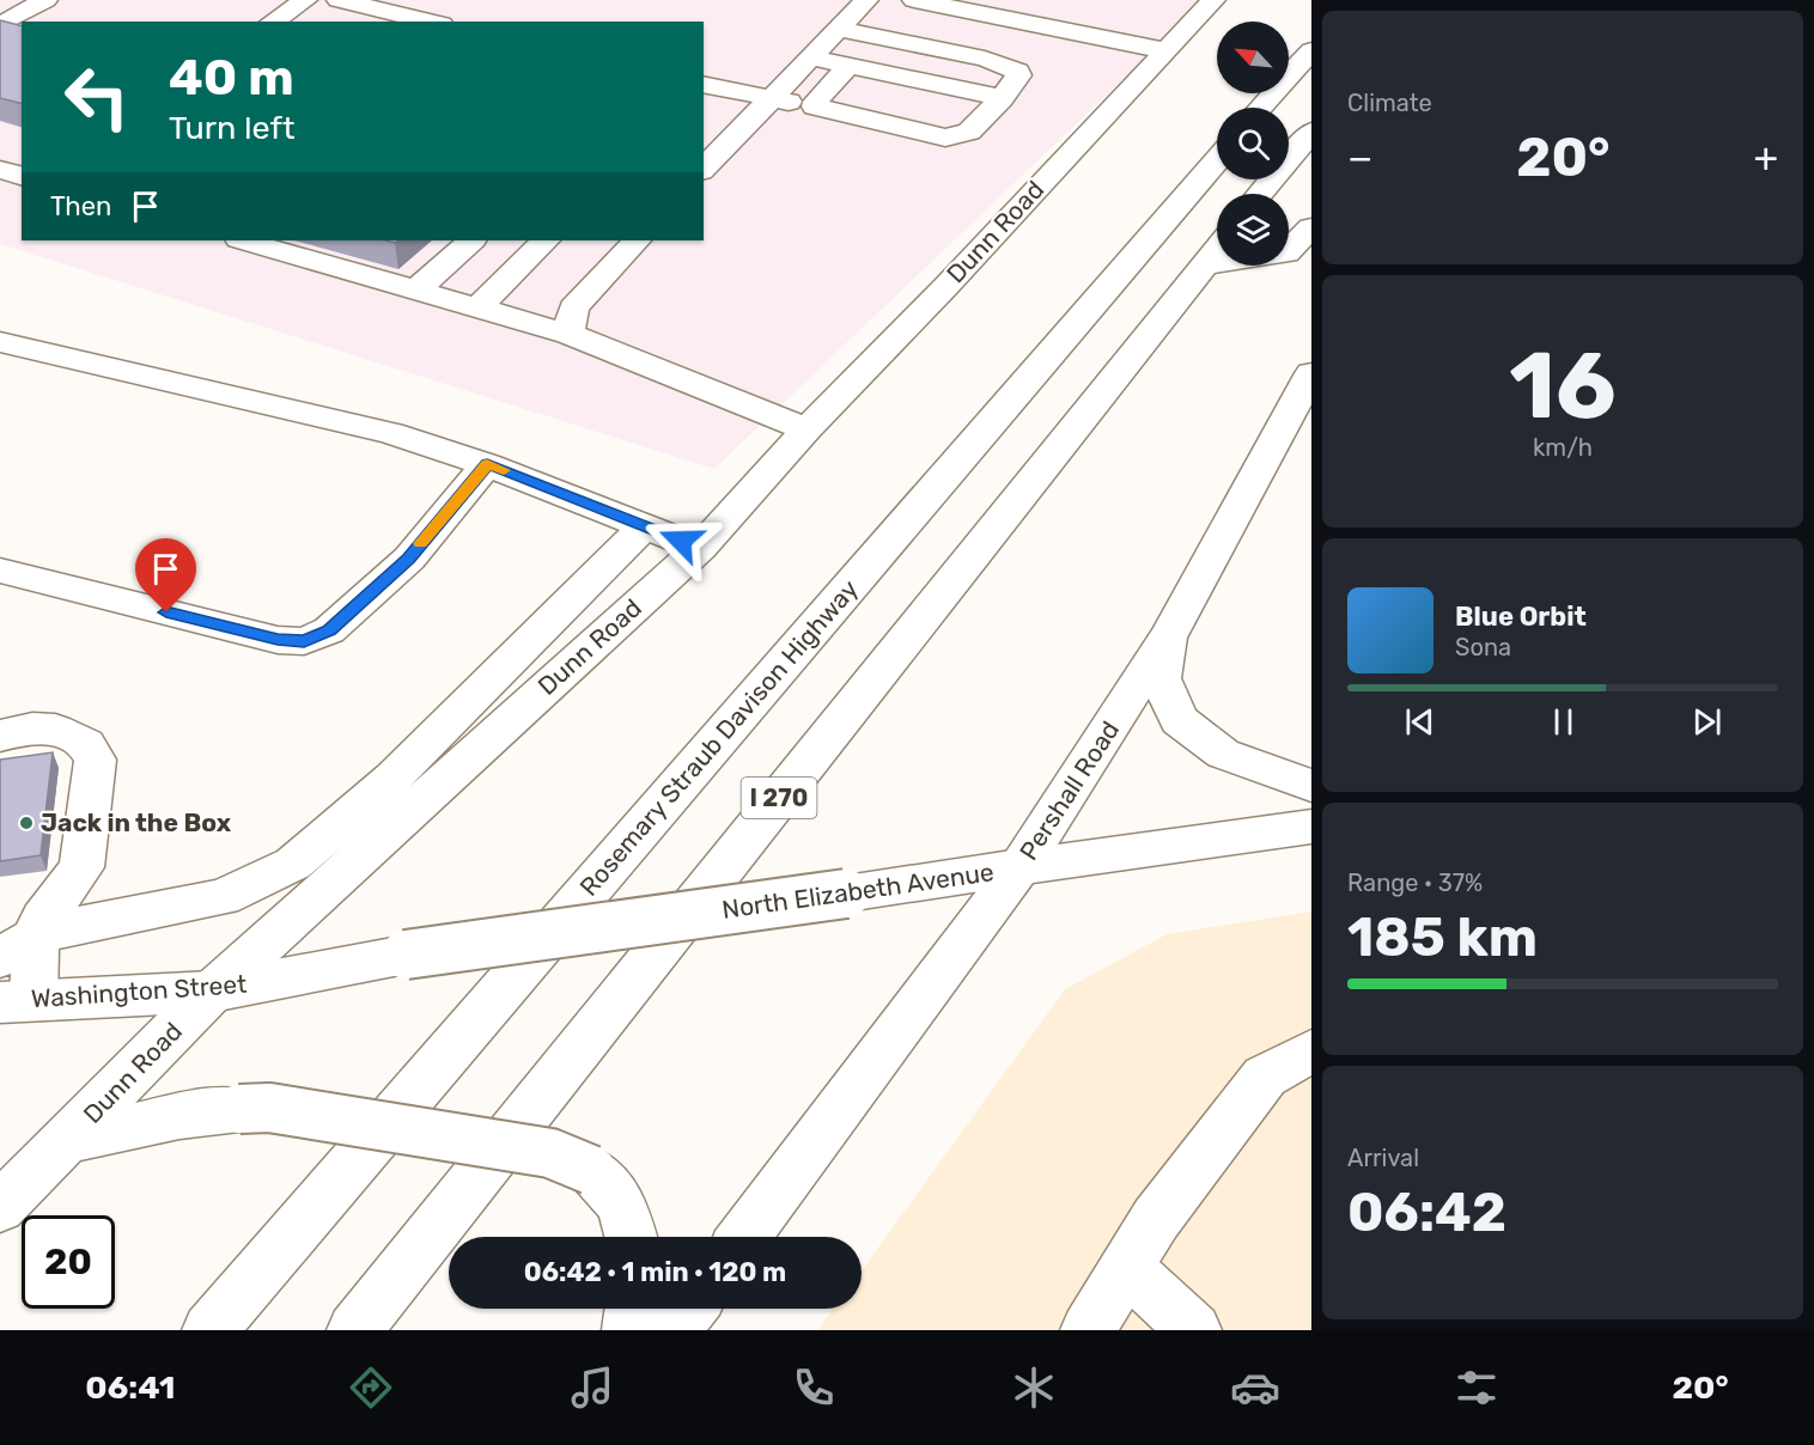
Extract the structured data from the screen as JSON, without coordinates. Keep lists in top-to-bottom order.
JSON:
{
  "streets": {
    "main road": [
      "Dunn Road",
      "Rosemary Straub Davison Highway",
      "Pershall Road",
      "I 270",
      "North Elizabeth Avenue",
      "Washington Street"
    ]
  },
  "crossings": [
    ["Dunn Road", "Washington Street"],
    ["Pershall Road", "North Elizabeth Avenue"],
    ["North Elizabeth Avenue", "Washington Street"]
  ],
  "places": ["Jack in the Box"],
  "north": "top left",
  "page": {
    "tile": [
      "Climate",
      ["16", "km/h"],
      ["Range · 37%", "185 km"],
      ["Arrival", "06:42"]
    ],
    "turn": ["40 m", "Turn left"],
    "heat": ["−", "20°", "+"],
    "then": "Then",
    "song": ["Blue Orbit", "Sona"],
    "limit": "20",
    "trip": "06:42 · 1 min · 120 m",
    "tabs": ["06:41", "20°"]
  }
}
